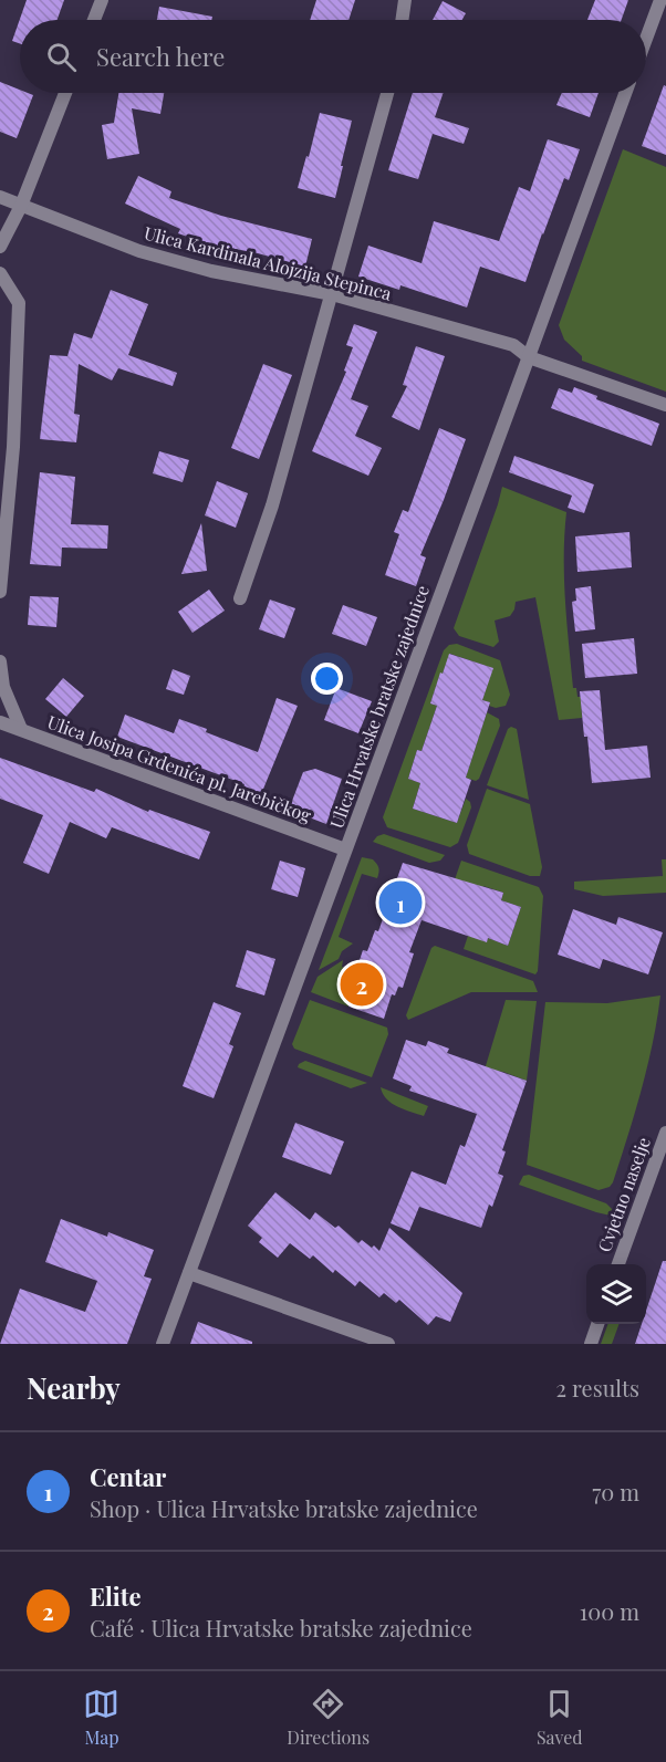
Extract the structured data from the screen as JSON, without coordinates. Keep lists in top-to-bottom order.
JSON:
{
  "streets": {
    "street": [
      "Ulica Kardinala Alojzija Stepinca",
      "Ulica Hrvatske bratske zajednice",
      "Ulica Josipa Grdenića pl. Jarebičkog",
      "Cvjetno naselje"
    ]
  },
  "crossings": [
    ["Ulica Kardinala Alojzija Stepinca", "Ulica Hrvatske bratske zajednice"],
    ["Ulica Hrvatske bratske zajednice", "Ulica Josipa Grdenića pl. Jarebičkog"]
  ],
  "page": {
    "search": "Search here",
    "pins": ["1", "2"],
    "heading": ["Nearby", "2 results"],
    "list": [
      {
        "mark": "1",
        "name": "Centar",
        "note": "Shop · Ulica Hrvatske bratske zajednice",
        "value": "70 m"
      },
      {
        "mark": "2",
        "name": "Elite",
        "note": "Café · Ulica Hrvatske bratske zajednice",
        "value": "100 m"
      }
    ],
    "nav": ["Map", "Directions", "Saved"]
  }
}
